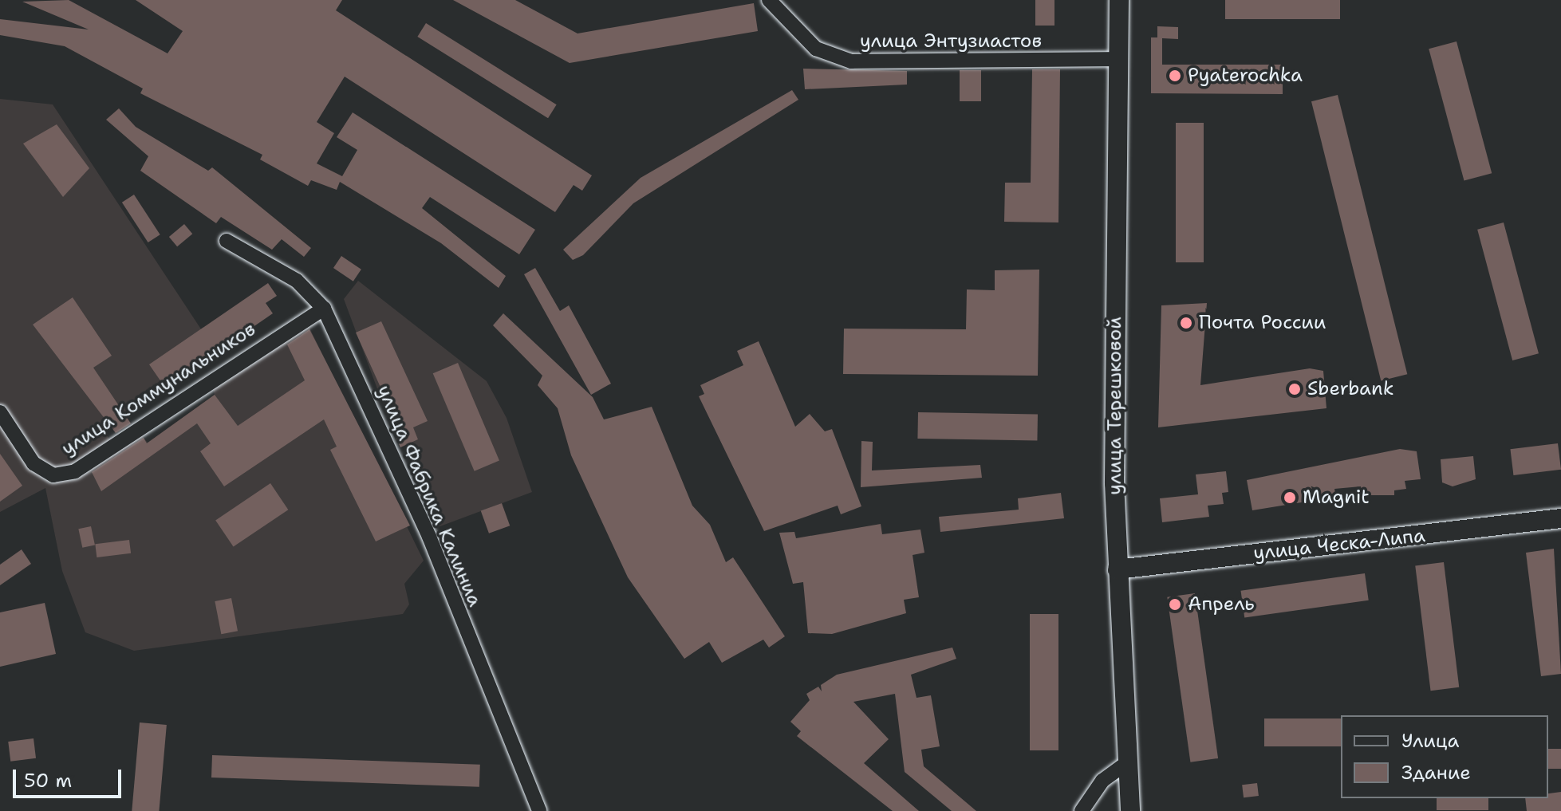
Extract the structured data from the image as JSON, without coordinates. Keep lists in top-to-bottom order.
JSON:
{
  "streets": {
    "main road": ["улица Терешковой", "улица Ческа-Липа"],
    "street": ["улица Энтузиастов", "улица Коммунальников", "улица Фабрика Калиниа"]
  },
  "crossings": [
    ["улица Энтузиастов", "улица Терешковой"],
    ["улица Коммунальников", "улица Фабрика Калиниа"],
    ["улица Терешковой", "улица Ческа-Липа"]
  ],
  "places": [
    "Pyaterochka",
    "Почта России",
    "Sberbank",
    "Magnit",
    "Апрель"
  ],
  "legend": ["Улица", "Здание"],
  "scale_bar": "50 m"
}
